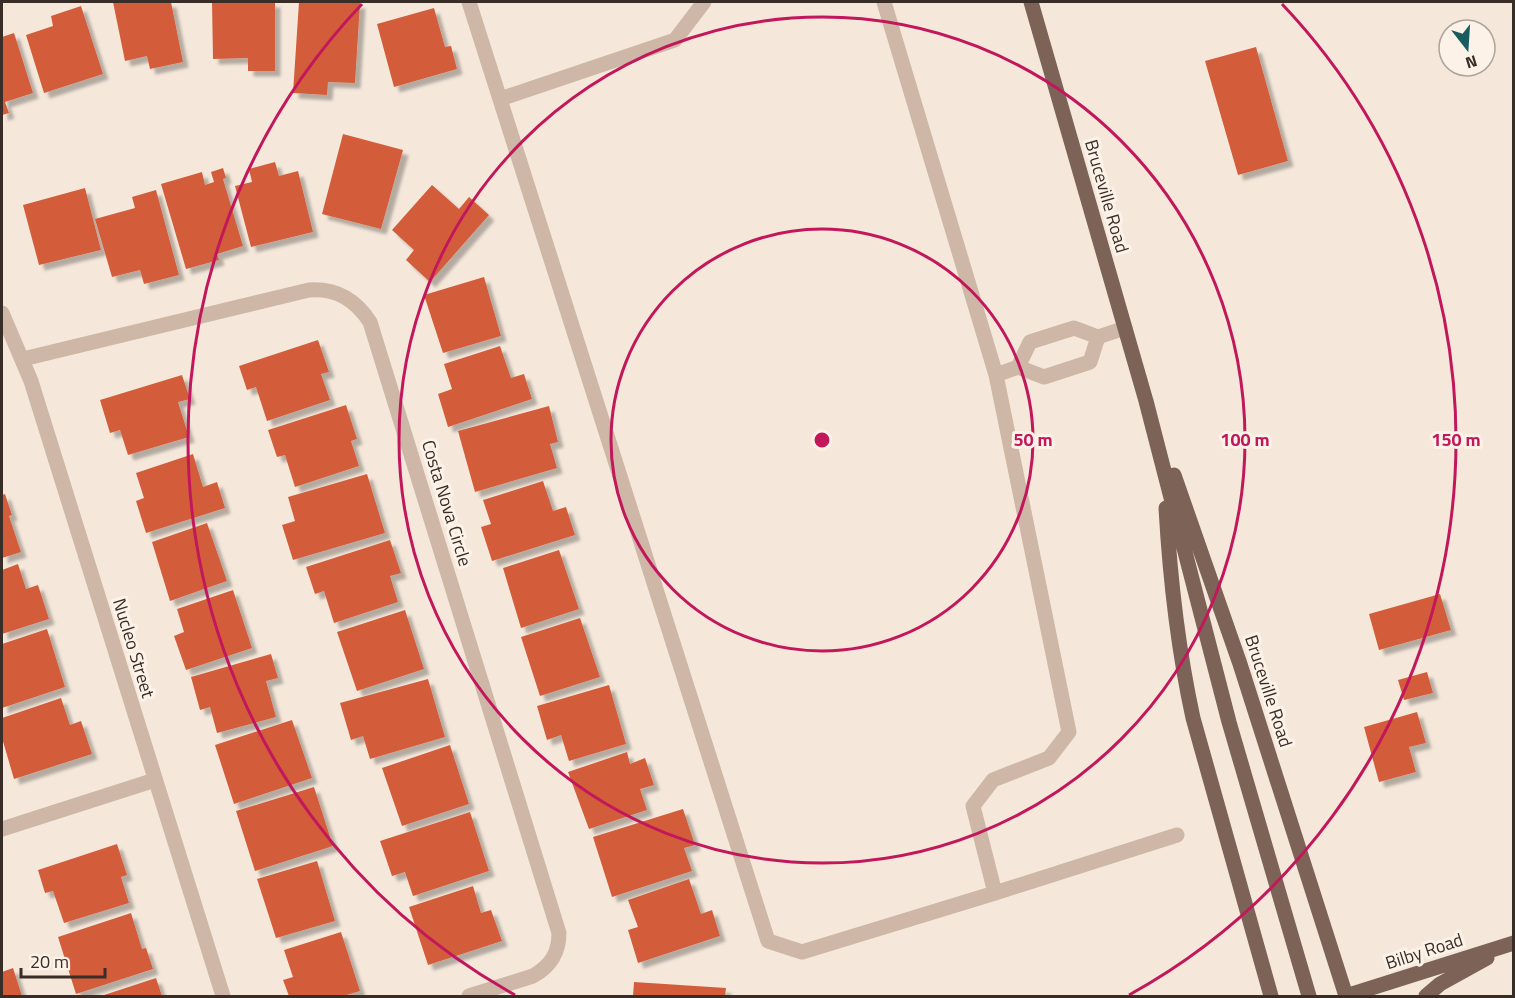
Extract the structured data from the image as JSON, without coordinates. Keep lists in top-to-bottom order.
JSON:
{
  "streets": {
    "main road": ["Bruceville Road", "Bilby Road"],
    "street": ["Costa Nova Circle", "Nucleo Street"]
  },
  "crossings": [
    ["Bruceville Road", "Bilby Road"],
    ["Costa Nova Circle", "Nucleo Street"]
  ],
  "scale_bar": "20 m",
  "north": "bottom",
  "rings": ["50 m", "100 m", "150 m"]
}
